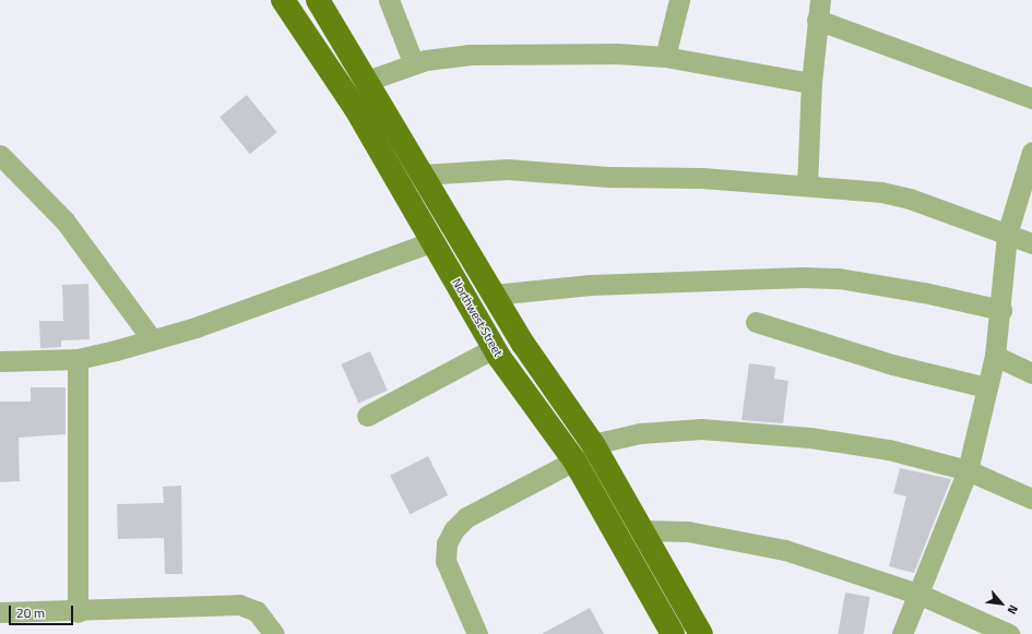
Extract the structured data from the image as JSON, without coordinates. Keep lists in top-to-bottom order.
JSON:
{
  "streets": {
    "main road": ["Northwest Street"]
  },
  "scale_bar": "20 m",
  "north": "bottom right"
}
